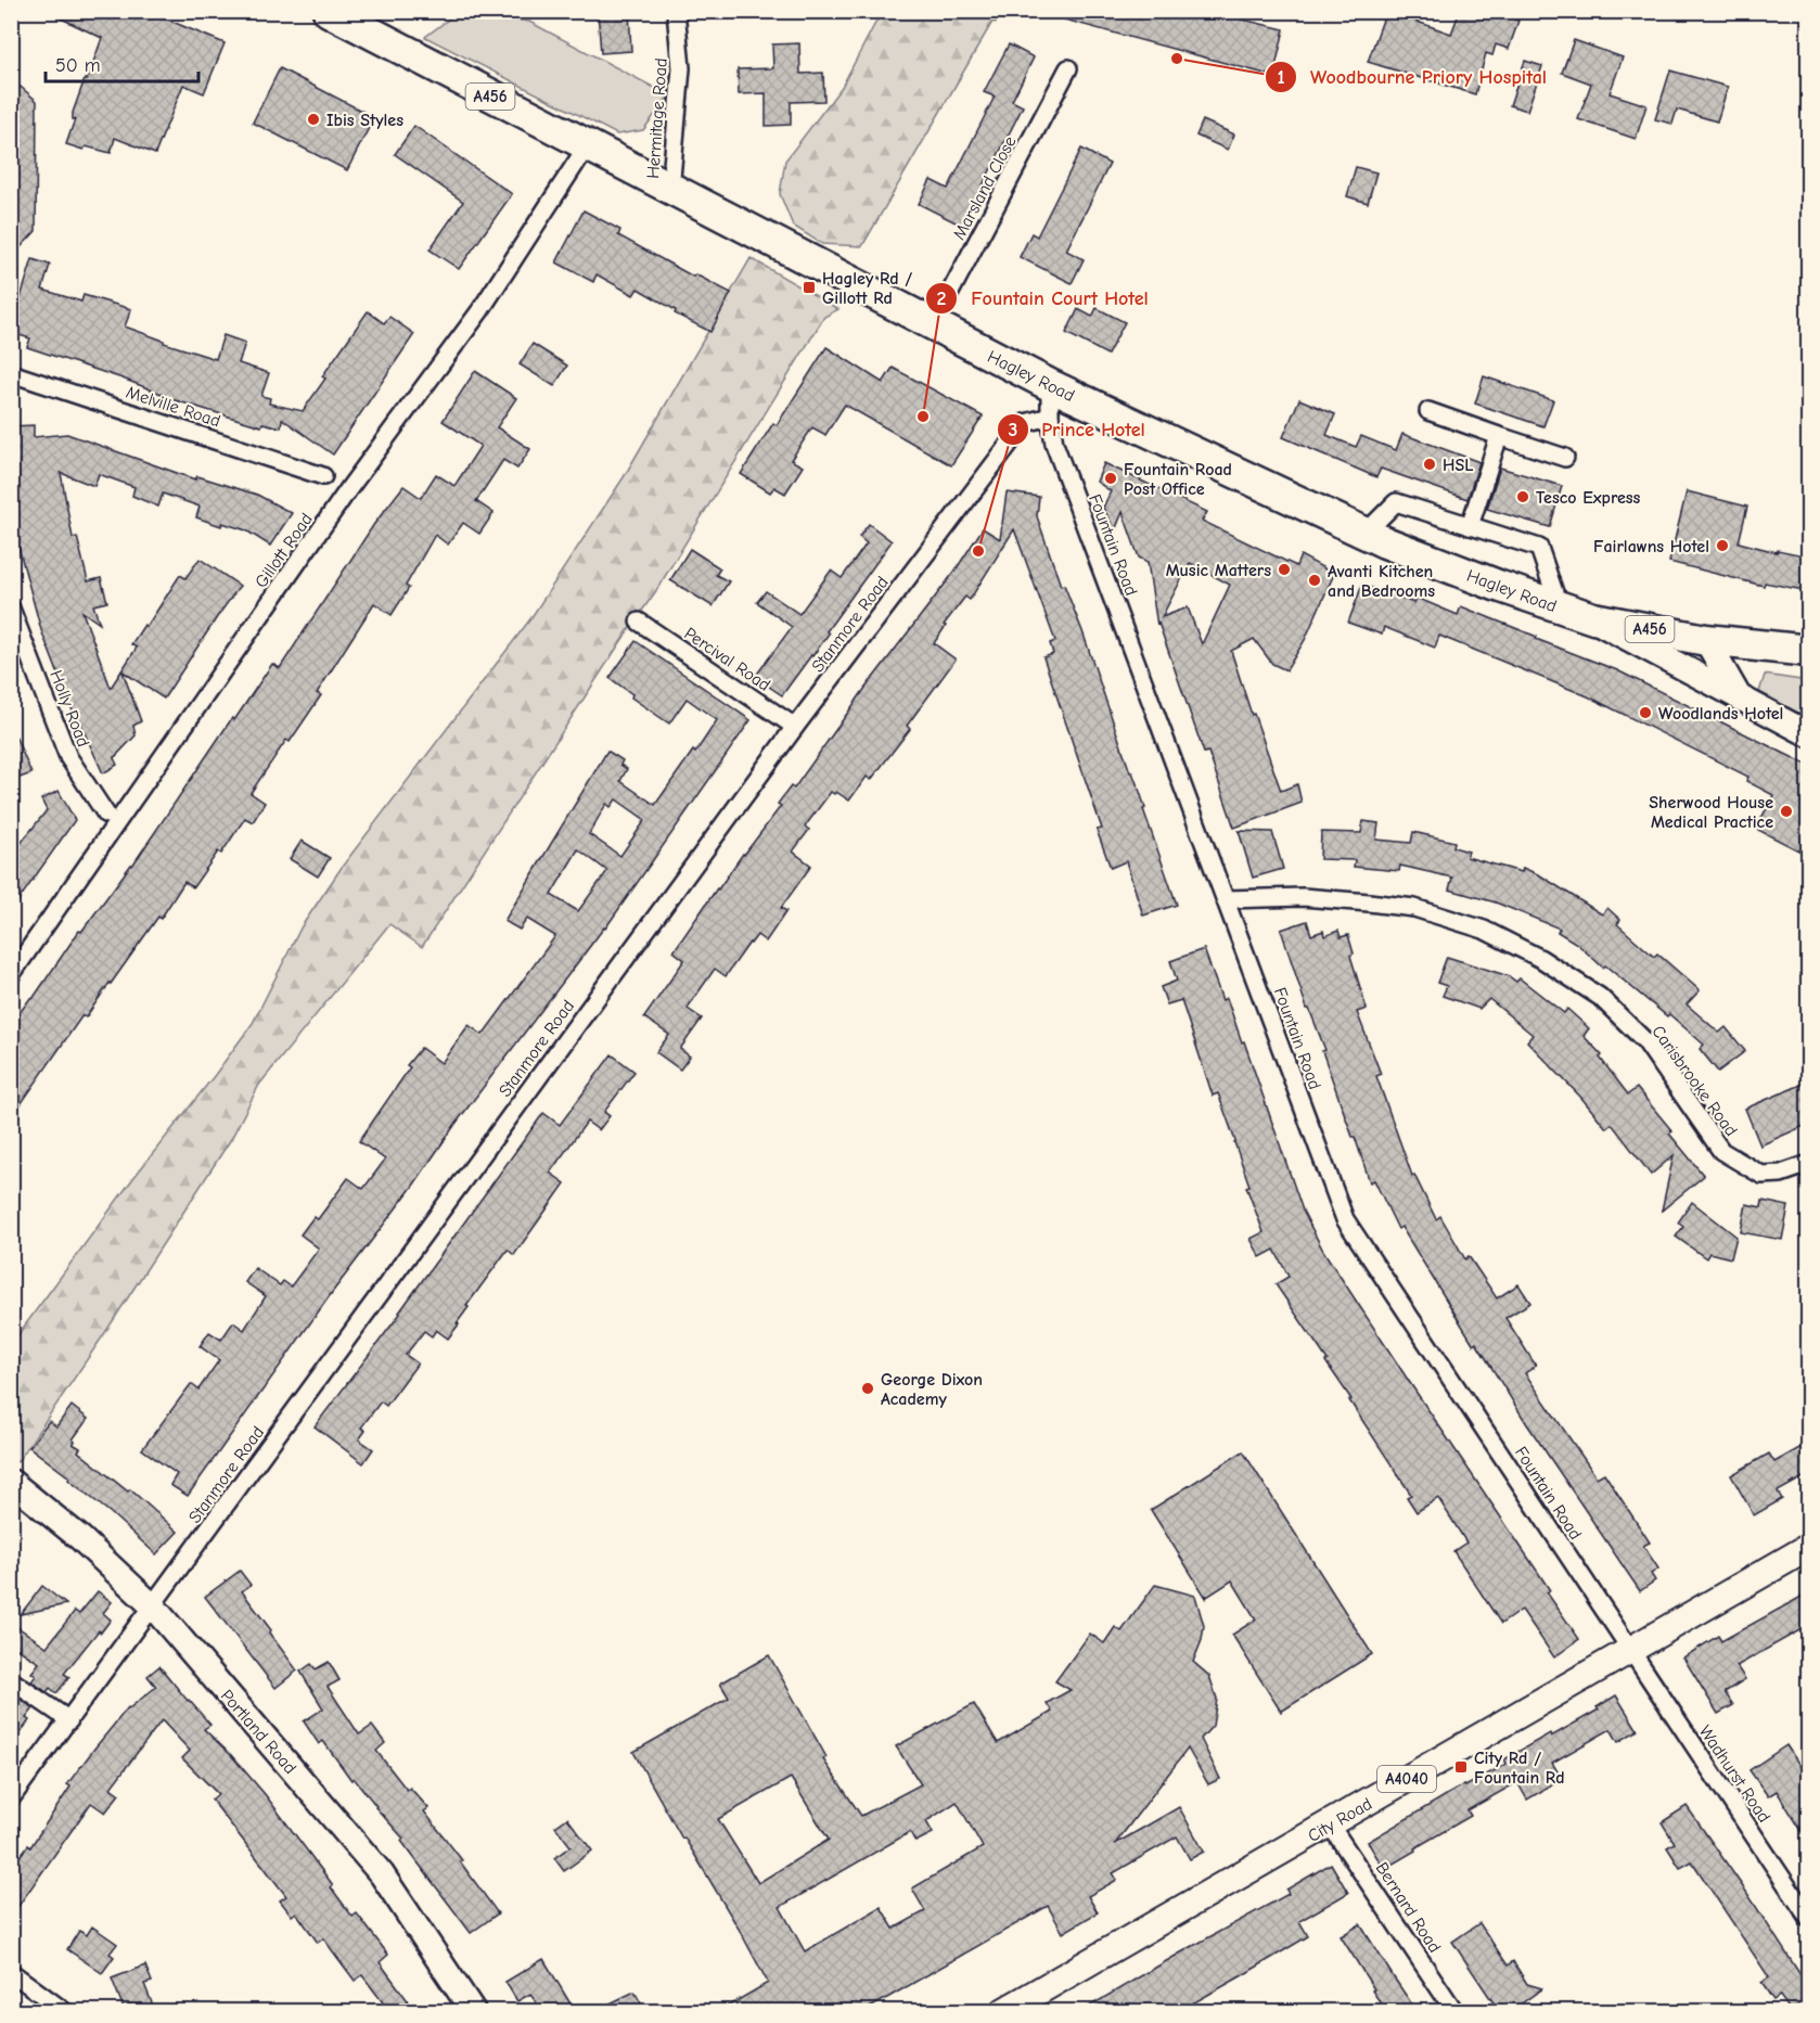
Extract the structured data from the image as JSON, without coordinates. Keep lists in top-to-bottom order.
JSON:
{
  "streets": {
    "highway": ["A456", "Hagley Road"],
    "main road": ["Portland Road", "A4040", "City Road"],
    "street": [
      "Hermitage Road",
      "Marsland Close",
      "Melville Road",
      "Fountain Road",
      "Gillott Road",
      "Stanmore Road",
      "Percival Road",
      "Holly Road",
      "Carisbrooke Road",
      "Wadhurst Road",
      "Bernard Road"
    ]
  },
  "crossings": [
    ["Hermitage Road", "Hagley Road"],
    ["Marsland Close", "Hagley Road"],
    ["Hagley Road", "Fountain Road"],
    ["Hagley Road", "Gillott Road"],
    ["Fountain Road", "Stanmore Road"],
    ["Fountain Road", "Carisbrooke Road"],
    ["Fountain Road", "Wadhurst Road"],
    ["Fountain Road", "City Road"],
    ["Stanmore Road", "Percival Road"],
    ["Stanmore Road", "Portland Road"],
    ["Wadhurst Road", "City Road"],
    ["City Road", "Bernard Road"]
  ],
  "places": {
    "other": [
      "Woodbourne Priory Hospital",
      "Ibis Styles",
      "Fountain Court Hotel",
      "HSL",
      "Fountain Road Post Office",
      "Tesco Express",
      "Fairlawns Hotel",
      "Prince Hotel",
      "Music Matters",
      "Avanti Kitchen and Bedrooms",
      "Woodlands Hotel",
      "Sherwood House Medical Practice",
      "George Dixon Academy"
    ],
    "transit": ["Hagley Rd / Gillott Rd", "City Rd / Fountain Rd"]
  },
  "scale_bar": "50 m"
}
